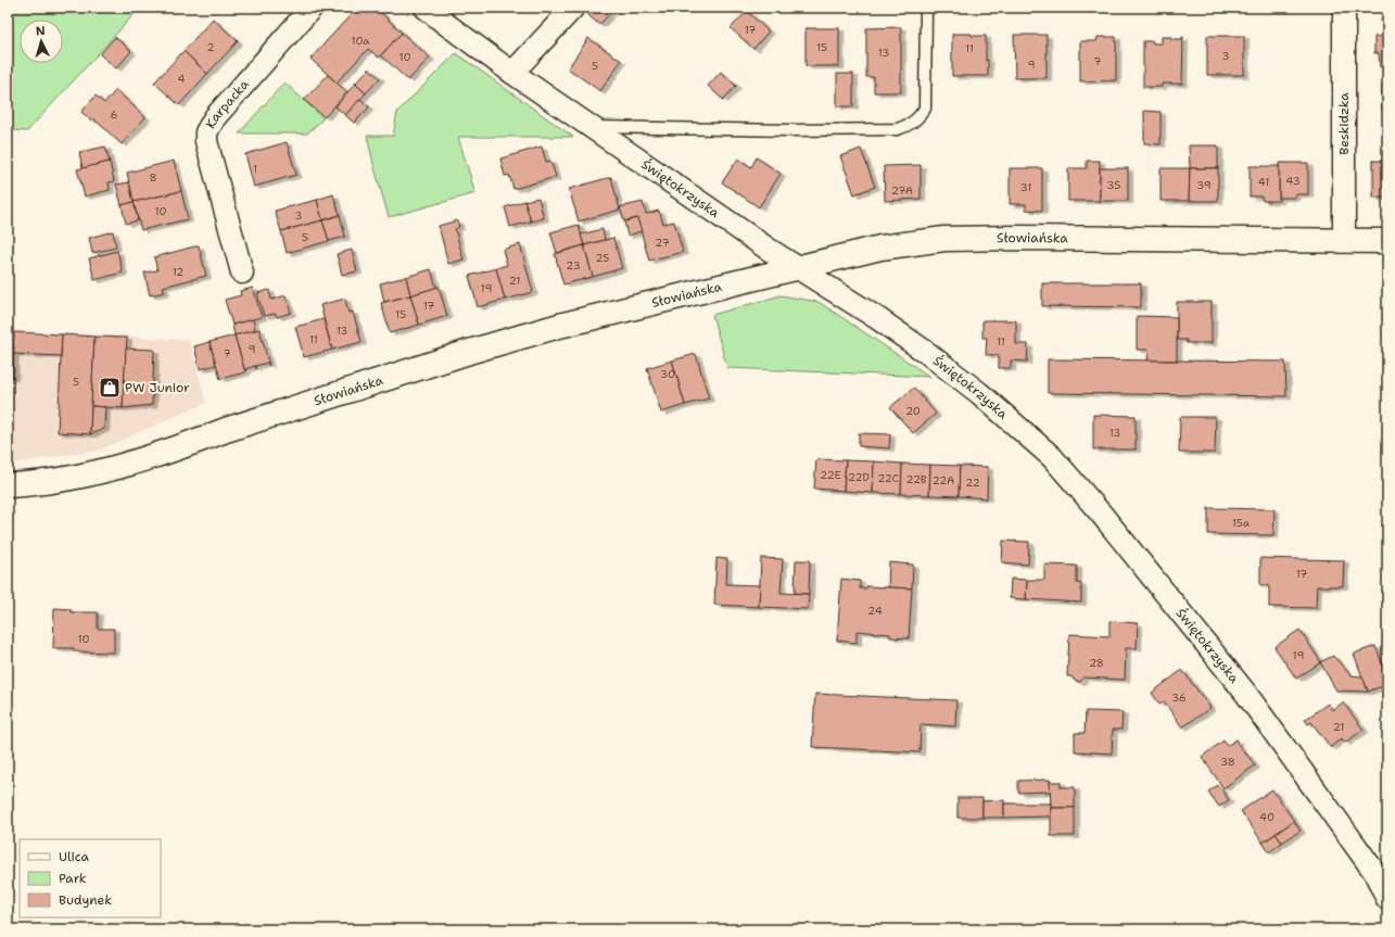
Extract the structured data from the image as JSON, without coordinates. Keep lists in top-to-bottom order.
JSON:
{
  "streets": {
    "street": [
      "Karpacka",
      "Beskidzka",
      "Świętokrzyska",
      "Słowiańska"
    ]
  },
  "crossings": [
    ["Beskidzka", "Słowiańska"],
    ["Świętokrzyska", "Słowiańska"]
  ],
  "places": {
    "shop": ["PW Junior"]
  },
  "house_numbers": [
    "17",
    "10a",
    "2",
    "15",
    "11",
    "13",
    "3",
    "10",
    "7",
    "9",
    "5",
    "4",
    "6",
    "1",
    "8",
    "43",
    "41",
    "35",
    "39",
    "31",
    "27A",
    "10",
    "3",
    "5",
    "27",
    "25",
    "23",
    "12",
    "21",
    "19",
    "17",
    "15",
    "13",
    "11",
    "11",
    "9",
    "7",
    "30",
    "5",
    "20",
    "13",
    "22E",
    "22D",
    "22C",
    "22B",
    "22A",
    "22",
    "15a",
    "17",
    "24",
    "10",
    "19",
    "28",
    "36",
    "21",
    "38",
    "40"
  ],
  "legend": ["Ulica", "Park", "Budynek"],
  "north": "top"
}
